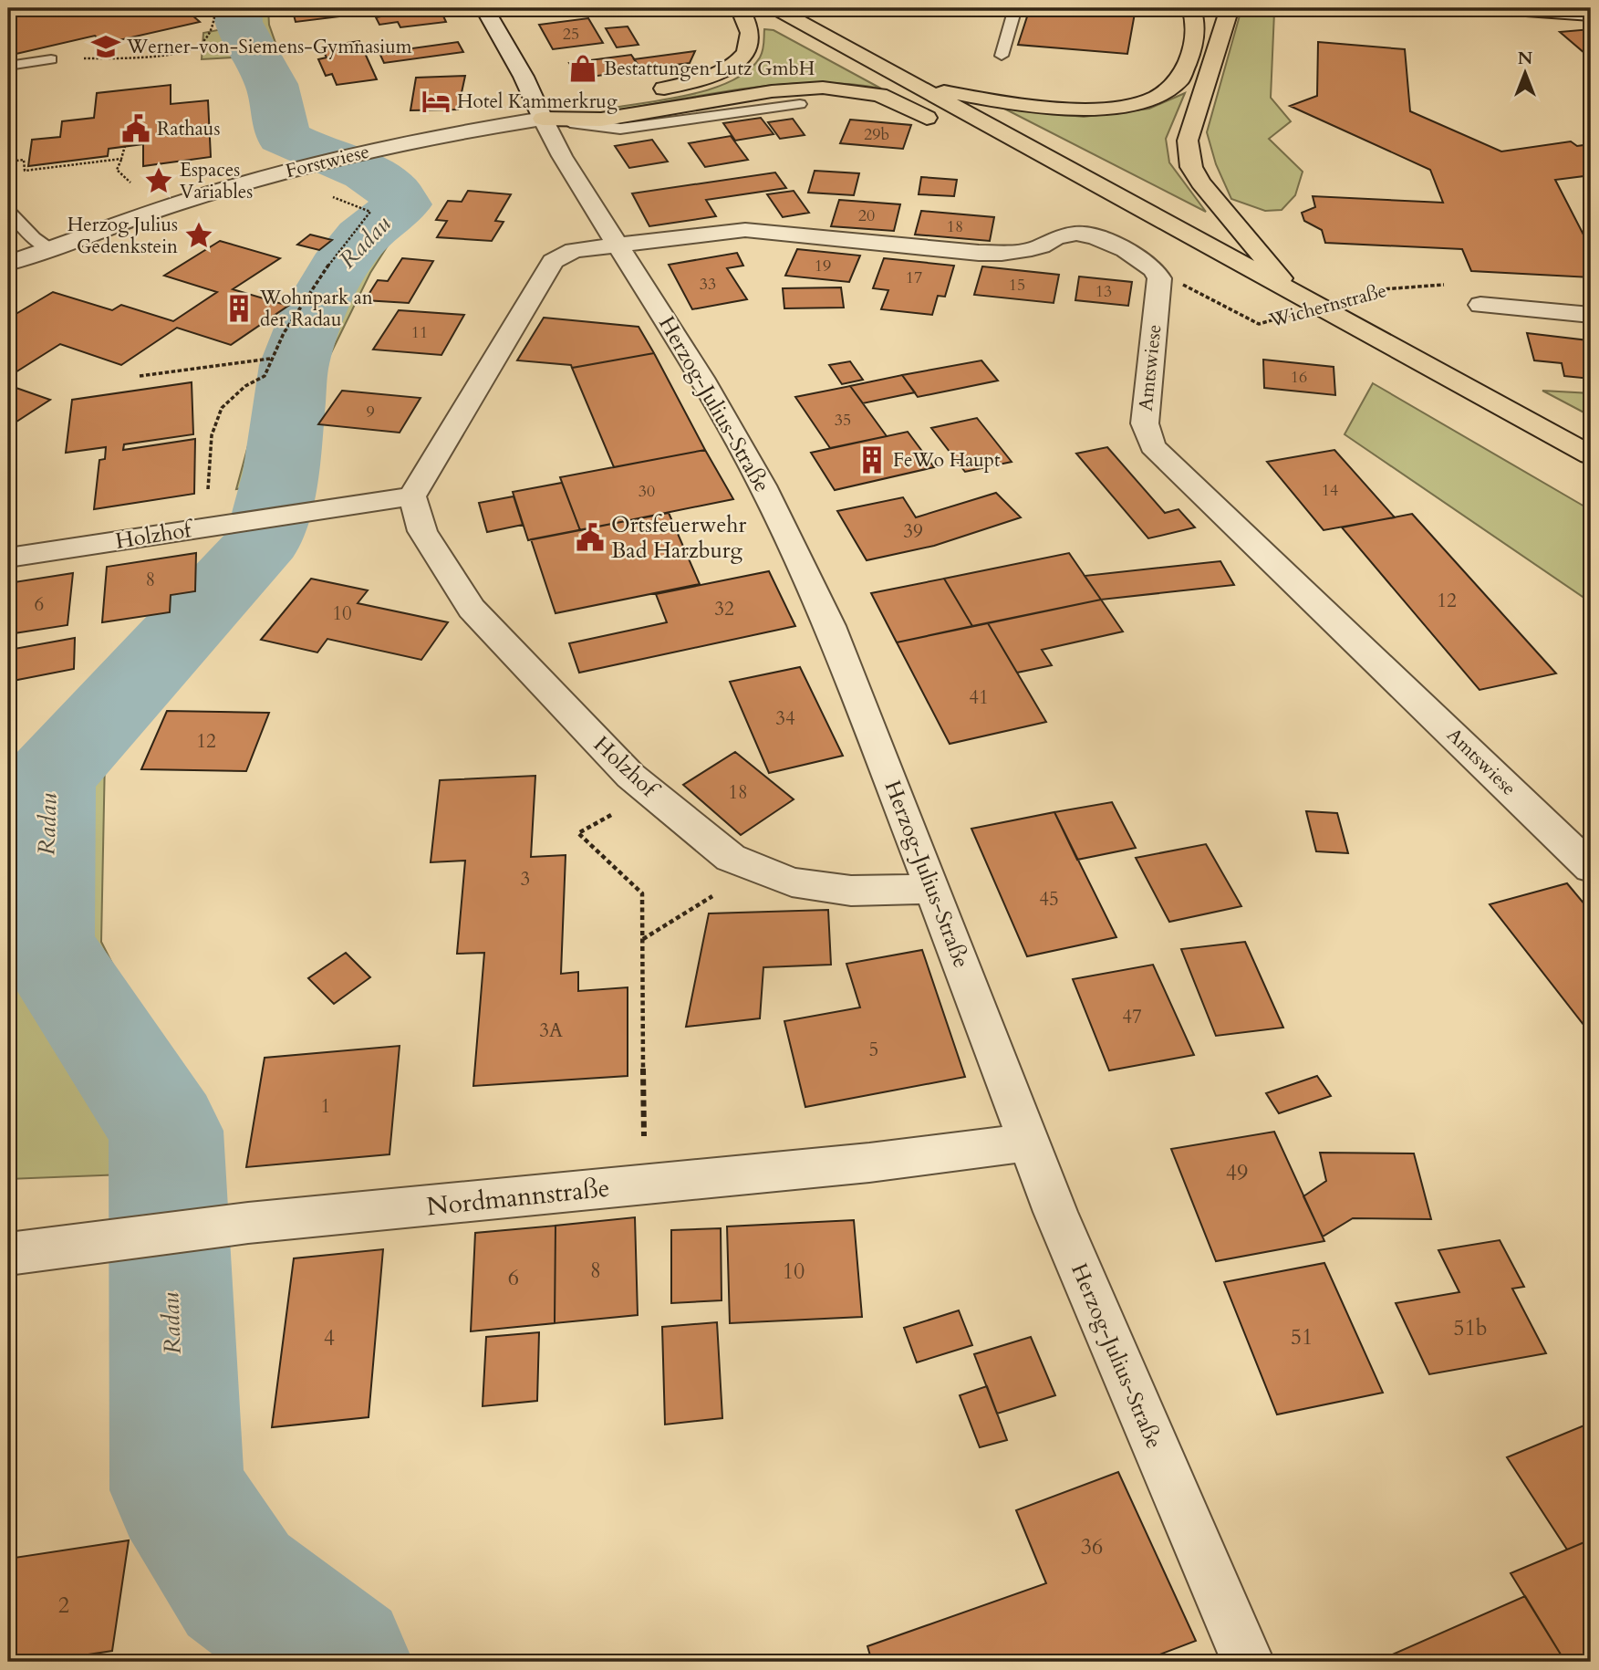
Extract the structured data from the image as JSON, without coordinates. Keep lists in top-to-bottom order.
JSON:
{
  "streets": {
    "street": [
      "Forstwiese",
      "Amtswiese",
      "Herzog-Julius-Straße",
      "Holzhof",
      "Nordmannstraße"
    ],
    "path": ["Wichernstraße"]
  },
  "crossings": [
    ["Forstwiese", "Herzog-Julius-Straße"],
    ["Amtswiese", "Herzog-Julius-Straße"],
    ["Herzog-Julius-Straße", "Holzhof"],
    ["Herzog-Julius-Straße", "Nordmannstraße"]
  ],
  "water": ["Radau"],
  "places": {
    "school or university": ["Werner-von-Siemens-Gymnasium"],
    "shop": ["Bestattungen Lutz GmbH"],
    "hotel": ["Hotel Kammerkrug"],
    "public building": ["Rathaus", "Ortsfeuerwehr Bad Harzburg"],
    "place": ["Espaces Variables", "Herzog Julius Gedenkstein"],
    "building": ["Wohnpark an der Radau", "FeWo Haupt"]
  },
  "house_numbers": [
    "25",
    "29b",
    "20",
    "18",
    "19",
    "17",
    "33",
    "15",
    "13",
    "11",
    "16",
    "9",
    "35",
    "14",
    "30",
    "39",
    "8",
    "12",
    "6",
    "32",
    "10",
    "41",
    "34",
    "12",
    "18",
    "3",
    "45",
    "47",
    "3A",
    "5",
    "1",
    "49",
    "8",
    "10",
    "6",
    "51b",
    "51",
    "4",
    "36",
    "2"
  ],
  "north": "top"
}
